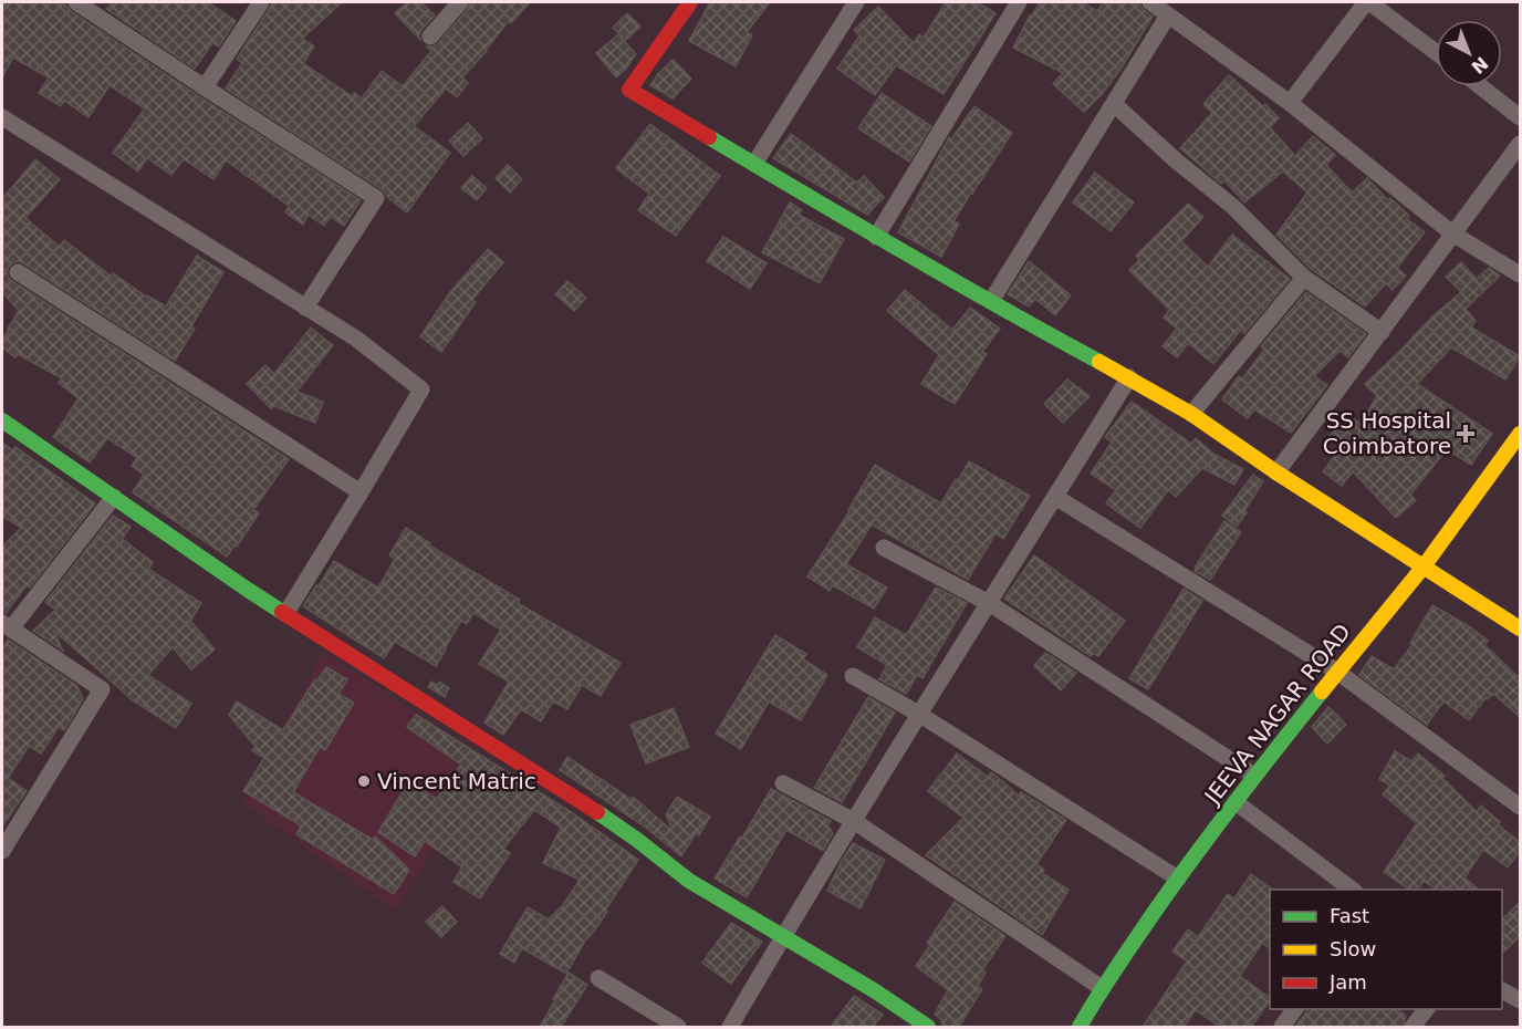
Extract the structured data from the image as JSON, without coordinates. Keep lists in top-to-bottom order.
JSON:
{
  "streets": {
    "street": ["JEEVA NAGAR ROAD"]
  },
  "places": {
    "health": ["SS Hospital Coimbatore"],
    "other": ["Vincent Matric"]
  },
  "legend": ["Fast", "Slow", "Jam"],
  "north": "bottom right"
}
